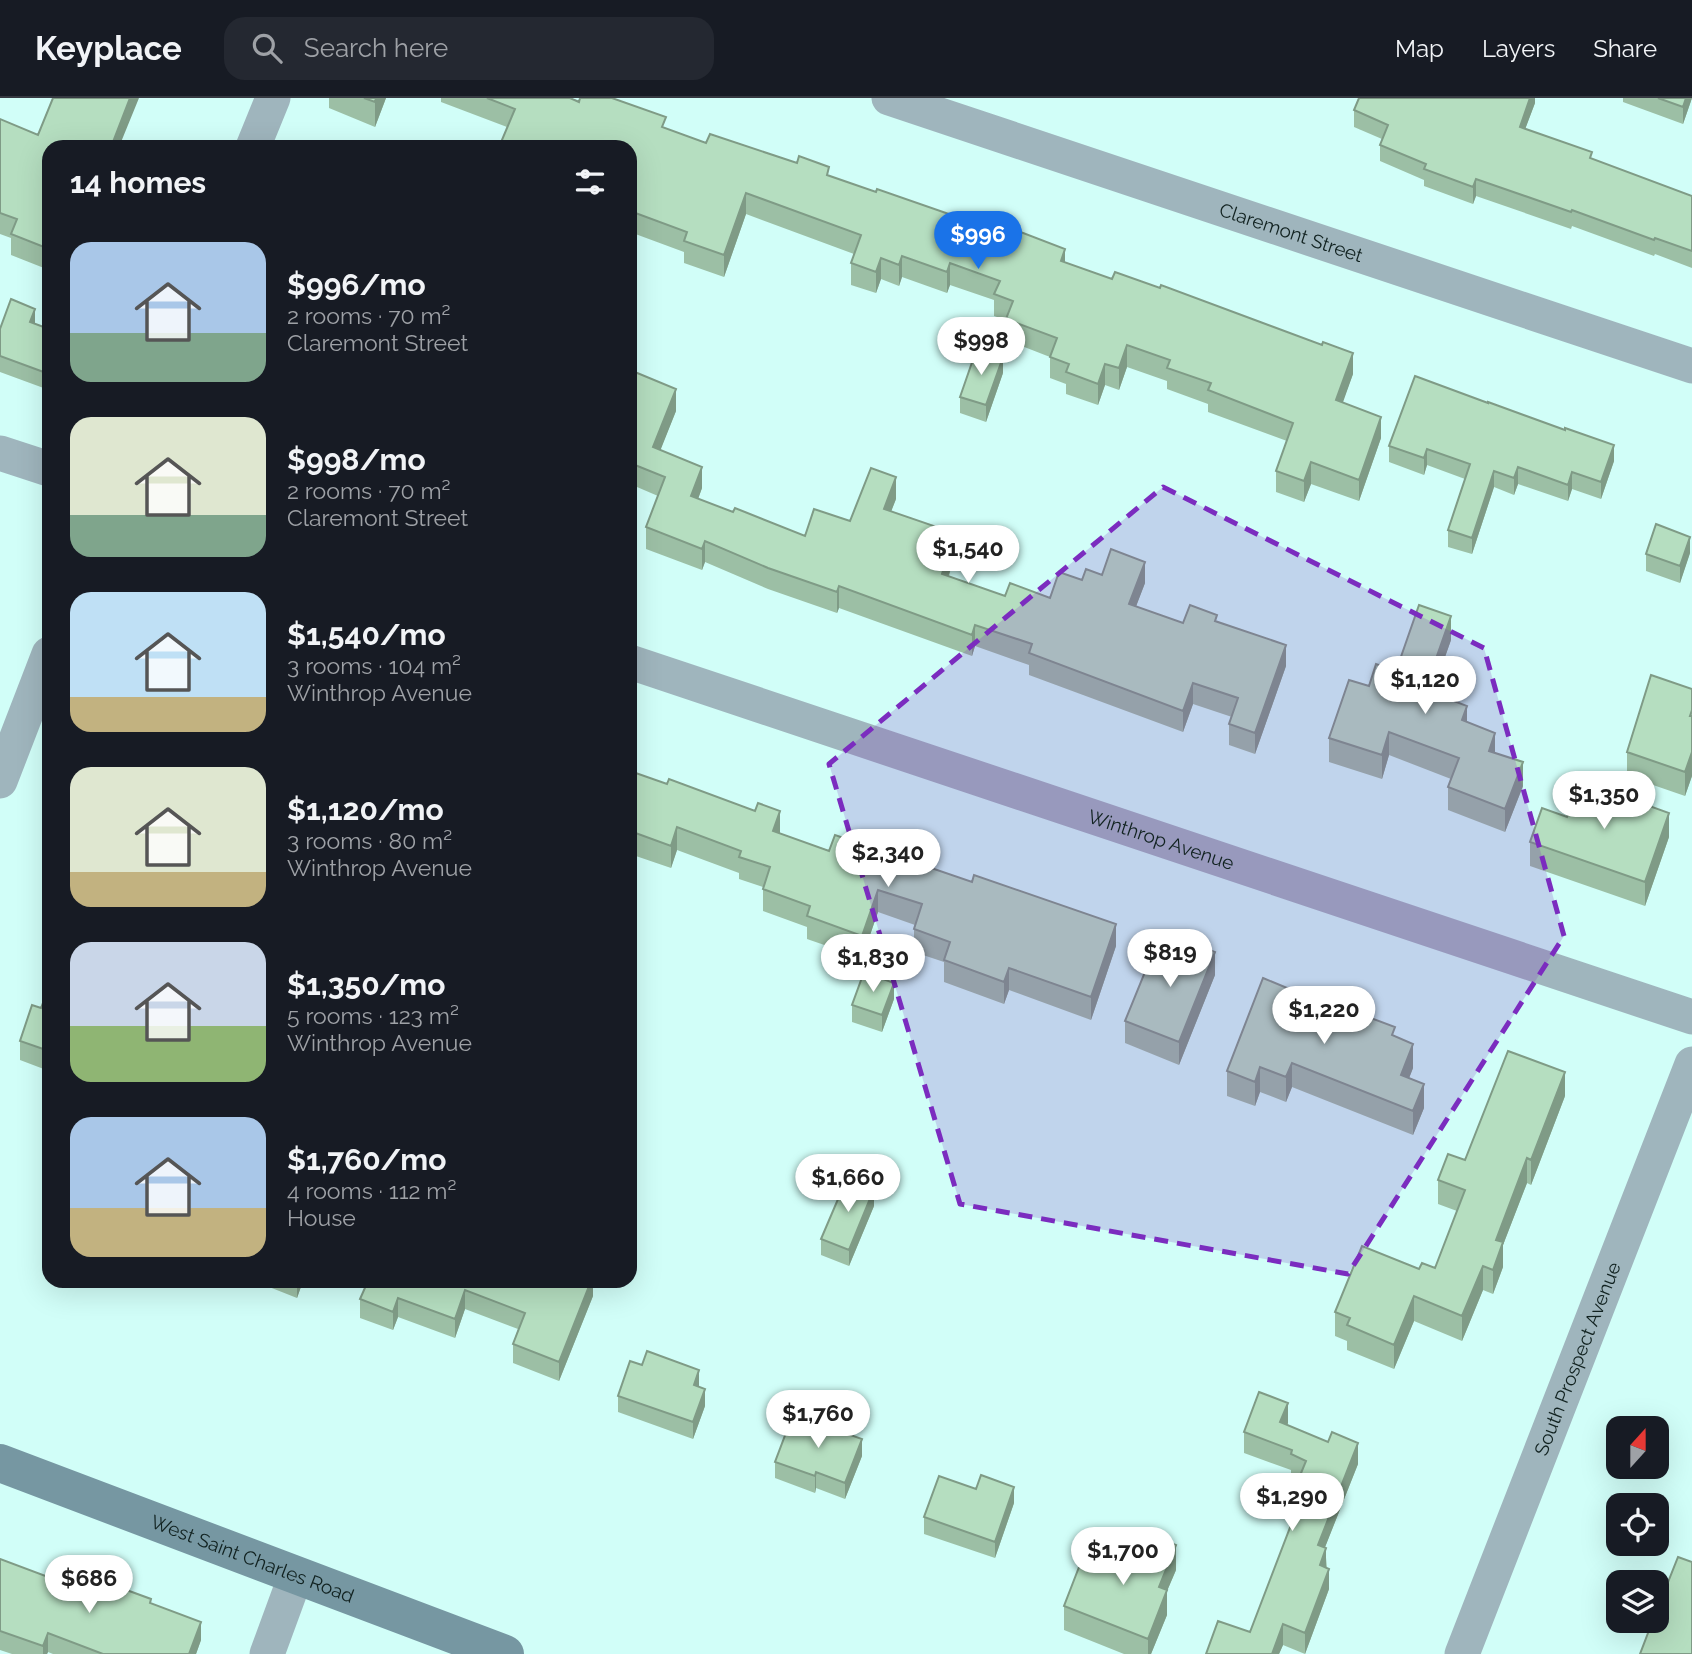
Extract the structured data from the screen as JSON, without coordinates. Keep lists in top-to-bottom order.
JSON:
{
  "streets": {
    "main road": ["West Saint Charles Road"],
    "street": ["Claremont Street", "Winthrop Avenue", "South Prospect Avenue"]
  },
  "north": "top",
  "page": {
    "header": "Keyplace",
    "search": "Search here",
    "nav": ["Map", "Layers", "Share"],
    "heading": "14 homes",
    "price": [
      "$996",
      "$998",
      "$1,540",
      "$1,120",
      "$1,350",
      "$2,340",
      "$819",
      "$1,830",
      "$1,220",
      "$1,660",
      "$1,760",
      "$1,290",
      "$1,700",
      "$686"
    ],
    "list": [
      {
        "name": "$996/mo",
        "note": "2 rooms · 70 m² · Claremont Street"
      },
      {
        "name": "$998/mo",
        "note": "2 rooms · 70 m² · Claremont Street"
      },
      {
        "name": "$1,540/mo",
        "note": "3 rooms · 104 m² · Winthrop Avenue"
      },
      {
        "name": "$1,120/mo",
        "note": "3 rooms · 80 m² · Winthrop Avenue"
      },
      {
        "name": "$1,350/mo",
        "note": "5 rooms · 123 m² · Winthrop Avenue"
      },
      {
        "name": "$1,760/mo",
        "note": "4 rooms · 112 m² · House"
      }
    ]
  }
}
